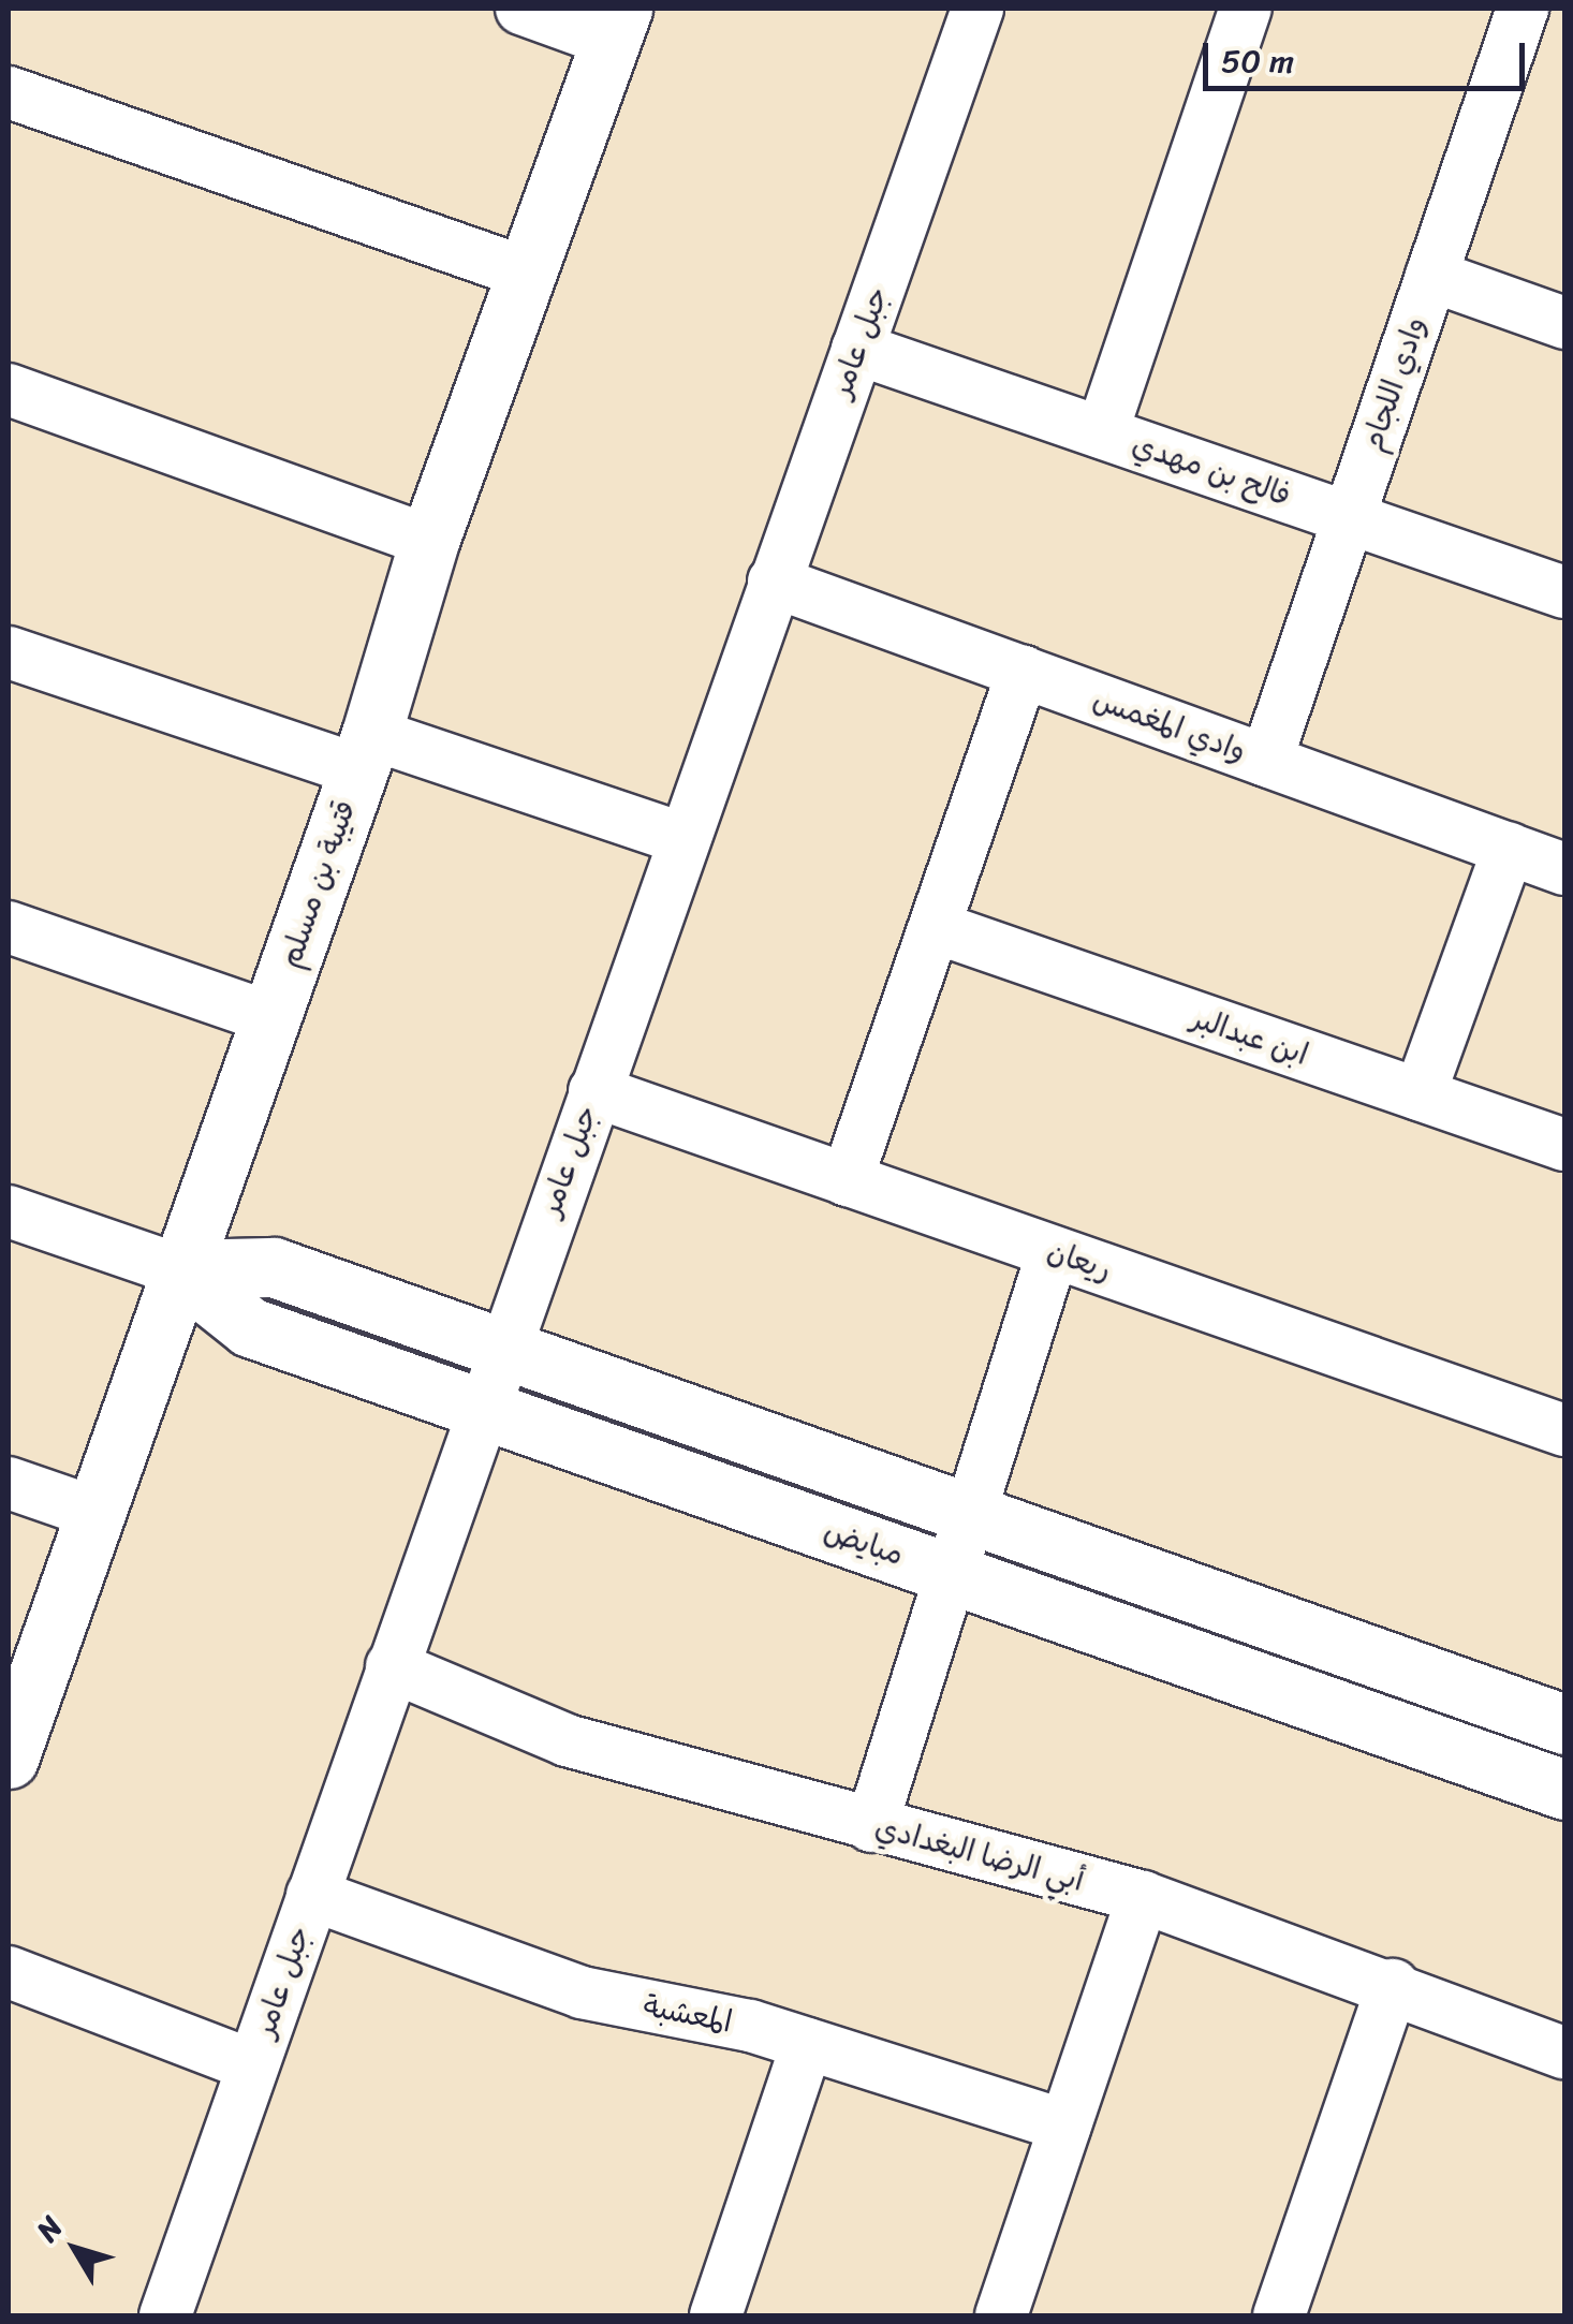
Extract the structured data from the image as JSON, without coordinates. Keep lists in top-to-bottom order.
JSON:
{
  "streets": {
    "street": [
      "جبل عامر",
      "وادي اللجام",
      "فالح بن مهدي",
      "وادي المغمس",
      "قتيبة بن مسلم",
      "ابن عبدالبر",
      "ريعان",
      "مبايض",
      "أبي الرضا البغدادي",
      "المعشبة"
    ]
  },
  "crossings": [
    ["جبل عامر", "فالح بن مهدي"],
    ["جبل عامر", "وادي المغمس"],
    ["جبل عامر", "ريعان"],
    ["جبل عامر", "مبايض"],
    ["جبل عامر", "أبي الرضا البغدادي"],
    ["جبل عامر", "المعشبة"],
    ["وادي اللجام", "فالح بن مهدي"],
    ["وادي اللجام", "وادي المغمس"],
    ["قتيبة بن مسلم", "مبايض"]
  ],
  "scale_bar": "50 m",
  "north": "top left"
}
